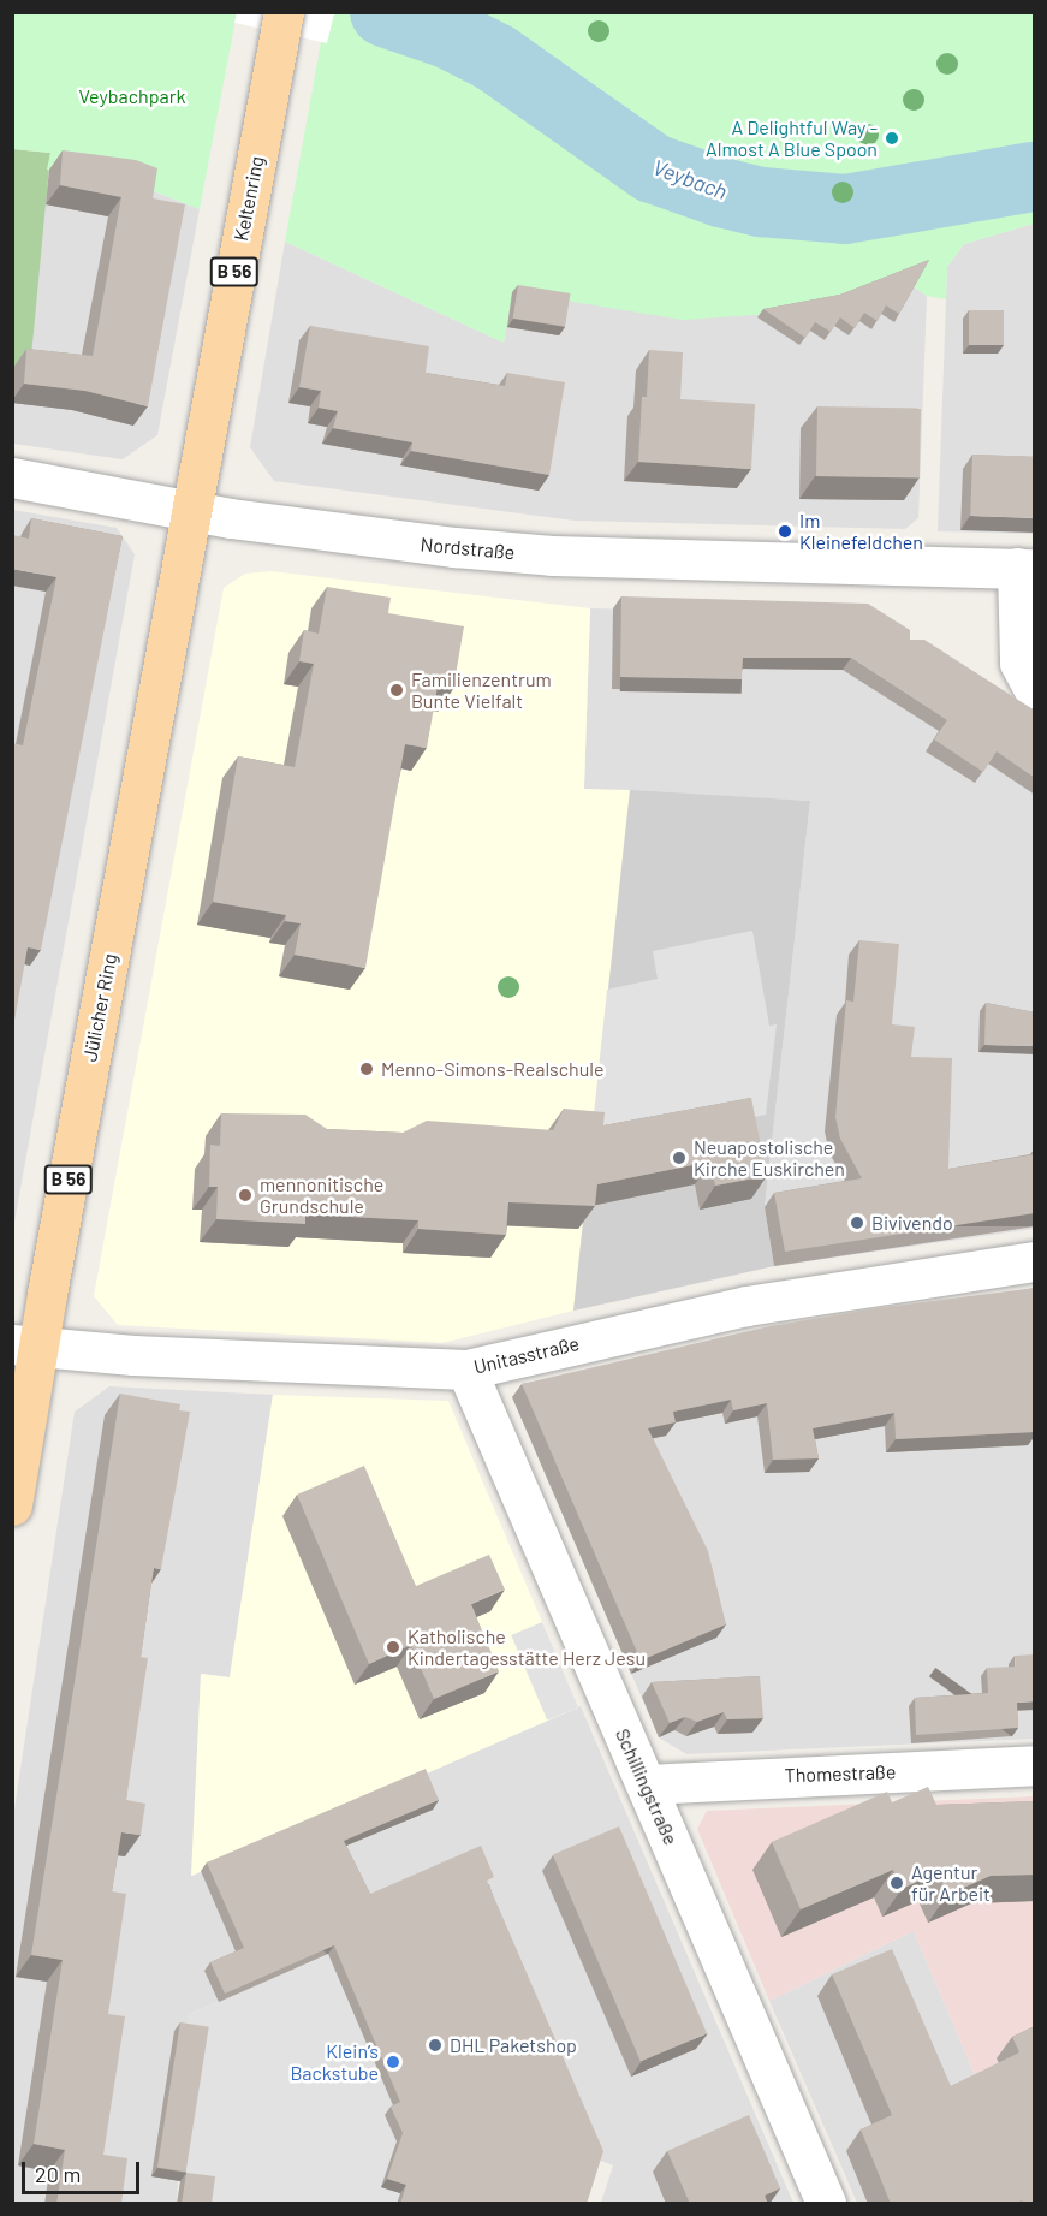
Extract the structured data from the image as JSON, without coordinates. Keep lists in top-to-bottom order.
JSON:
{
  "streets": {
    "main road": ["Keltenring", "B 56", "Jülicher Ring"],
    "street": [
      "Nordstraße",
      "Unitasstraße",
      "Thomestraße",
      "Schillingstraße"
    ]
  },
  "crossings": [
    ["Keltenring", "Nordstraße"],
    ["Keltenring", "Jülicher Ring"],
    ["Nordstraße", "Jülicher Ring"],
    ["Jülicher Ring", "Unitasstraße"],
    ["Unitasstraße", "Schillingstraße"],
    ["Thomestraße", "Schillingstraße"]
  ],
  "water": ["Veybach"],
  "parks": ["Veybachpark"],
  "places": [
    "A Delightful Way - Almost A Blue Spoon",
    "Im Kleinefeldchen",
    "Familienzentrum Bunte Vielfalt",
    "Menno-Simons-Realschule",
    "Neuapostolische Kirche Euskirchen",
    "mennonitische Grundschule",
    "Bivivendo",
    "Katholische Kindertagesstätte Herz Jesu",
    "Agentur für Arbeit",
    "DHL Paketshop",
    "Klein’s Backstube"
  ],
  "scale_bar": "20 m"
}
